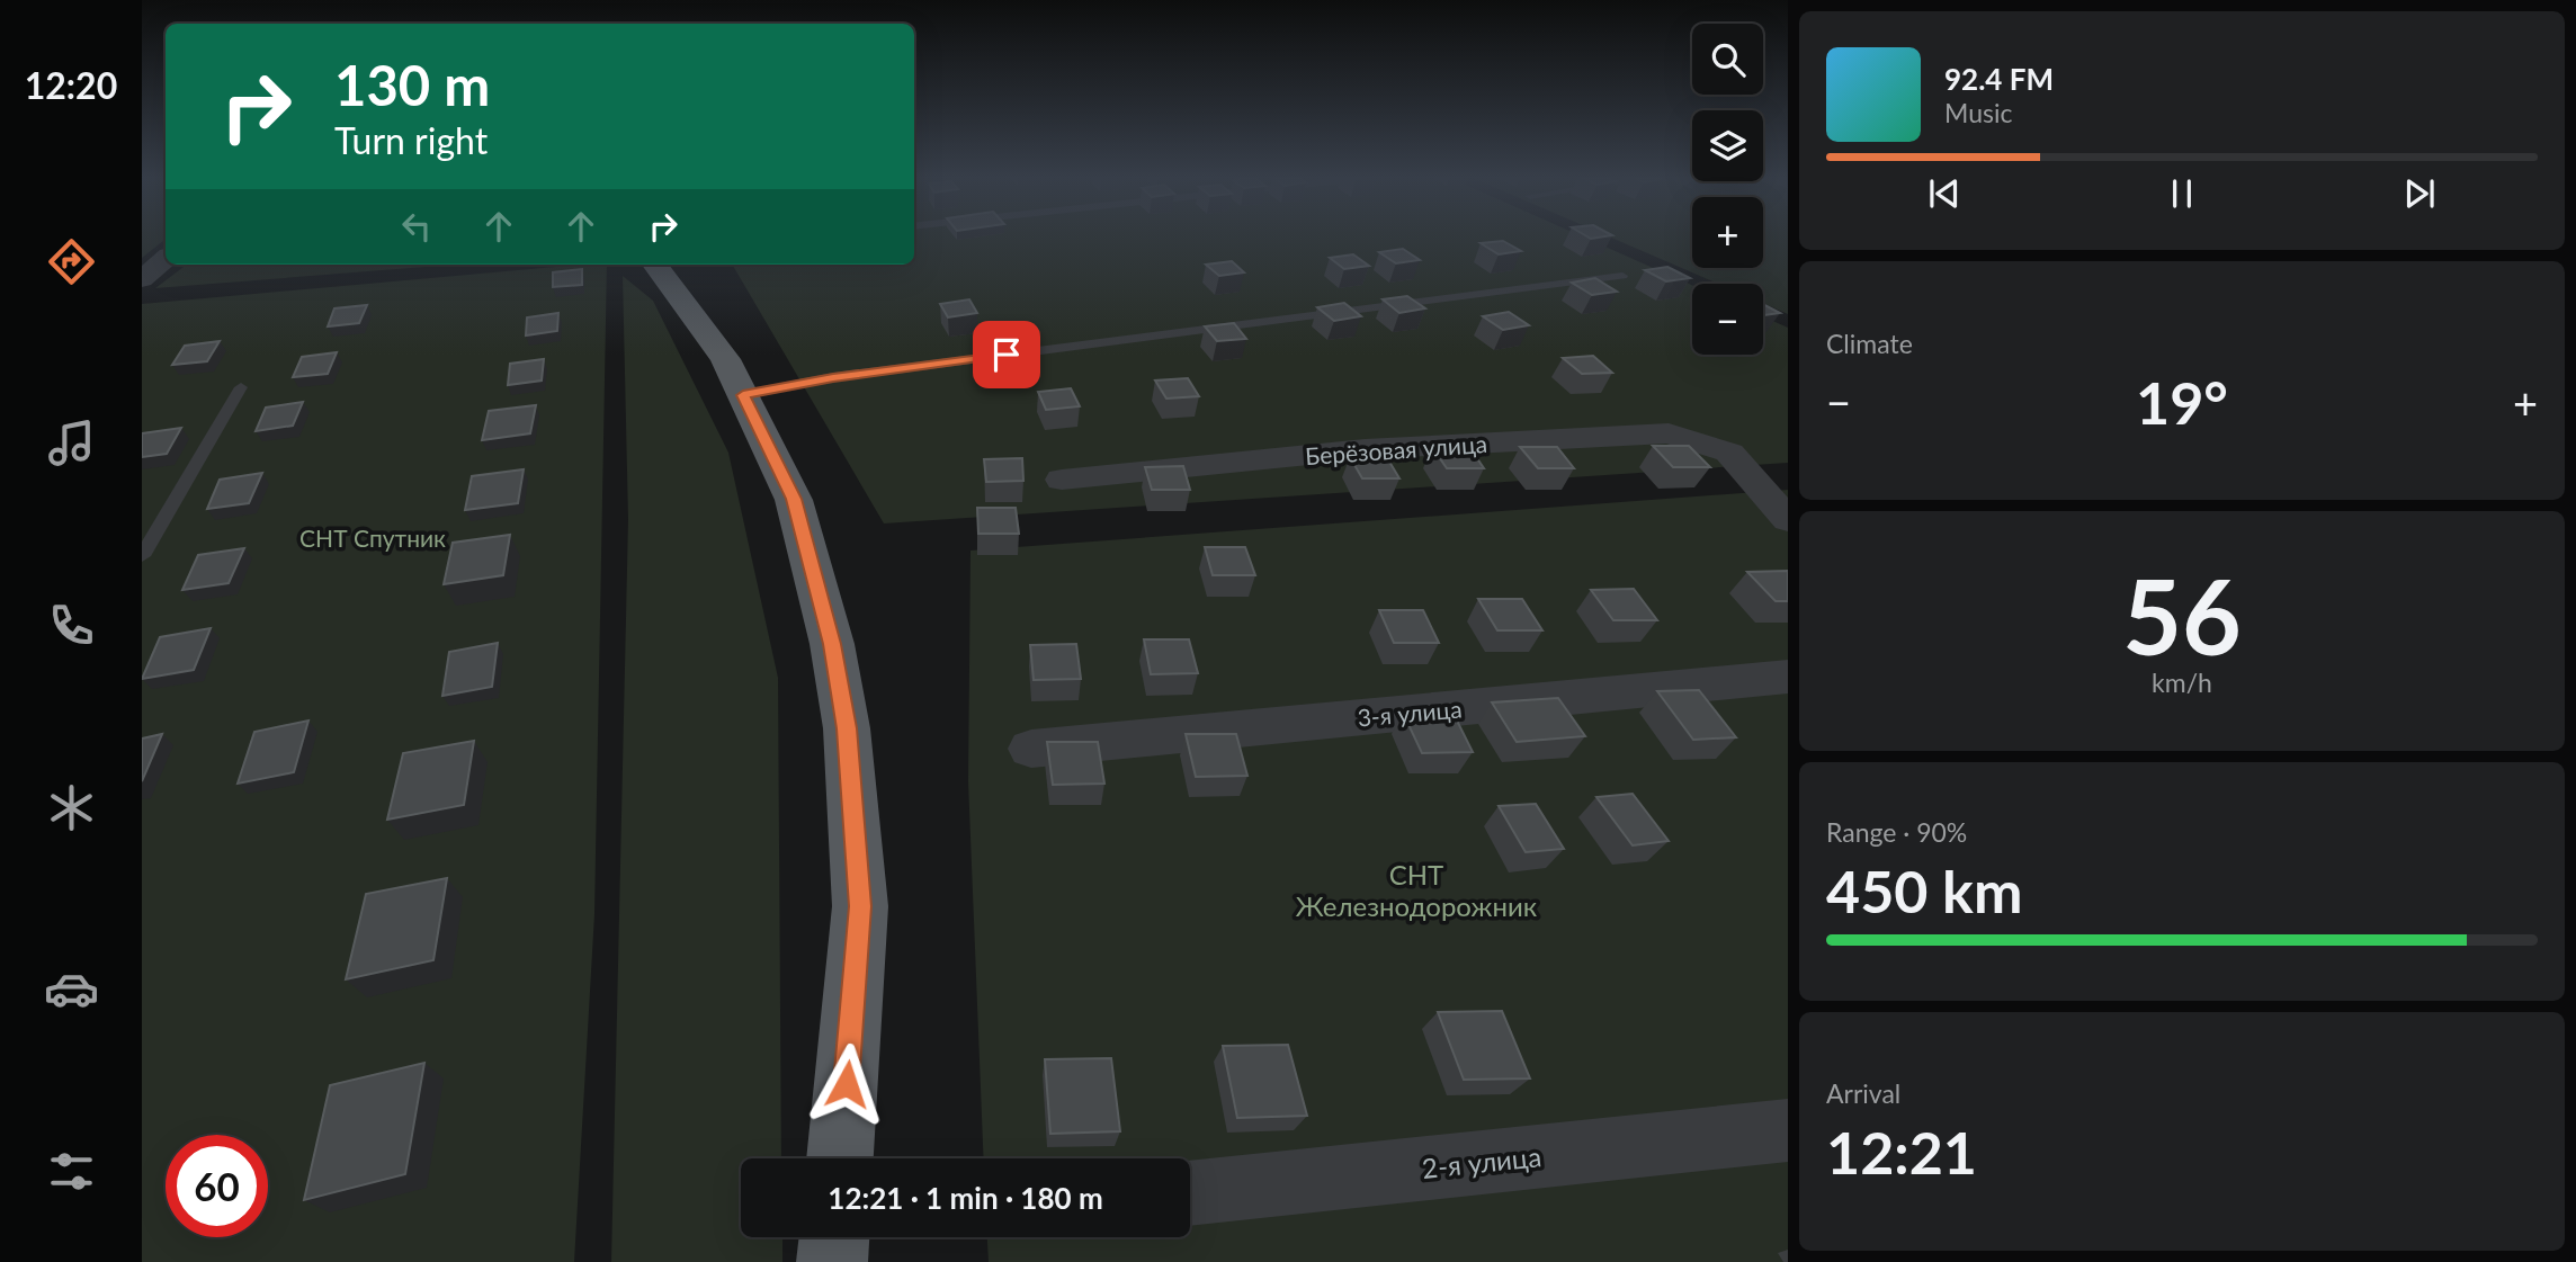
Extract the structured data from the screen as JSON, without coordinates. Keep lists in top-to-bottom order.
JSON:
{
  "streets": {
    "street": ["Берёзовая улица", "3-я улица", "2-я улица"]
  },
  "parks": ["СНТ Спутник", "СНТ Железнодорожник"],
  "page": {
    "tabs": "12:20",
    "map_buttons": ["+", "−"],
    "turn": ["130 m", "Turn right"],
    "song": ["92.4 FM", "Music"],
    "tile": [
      "Climate",
      ["56", "km/h"],
      ["Range · 90%", "450 km"],
      ["Arrival", "12:21"]
    ],
    "heat": ["−", "19°", "+"],
    "limit": "60",
    "trip": "12:21 · 1 min · 180 m"
  }
}
